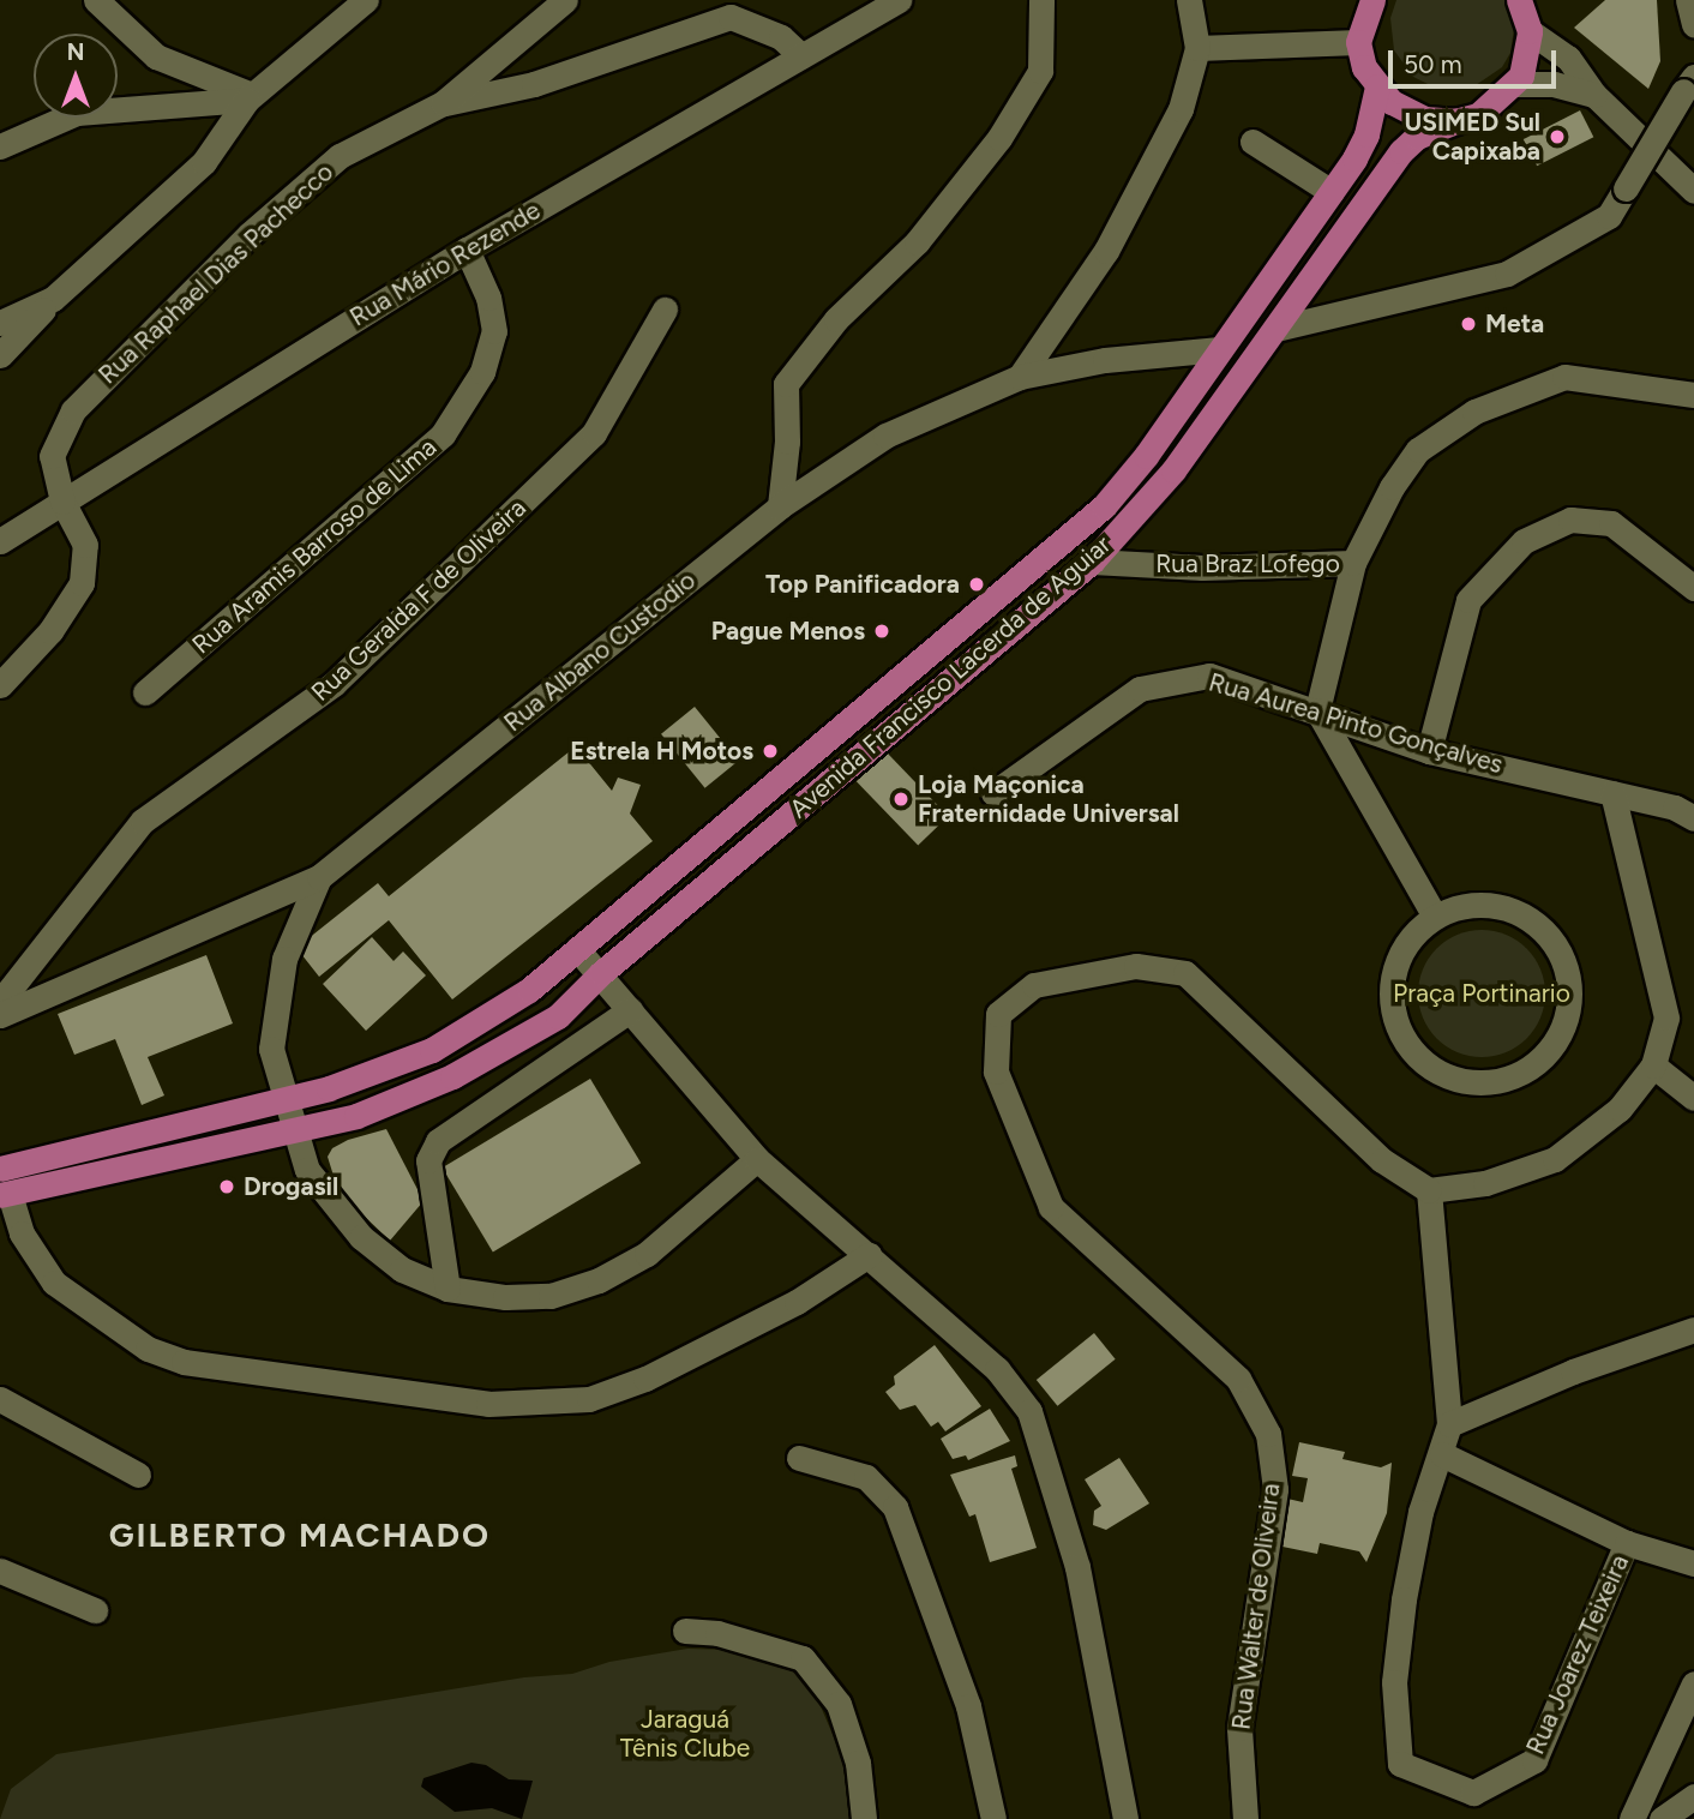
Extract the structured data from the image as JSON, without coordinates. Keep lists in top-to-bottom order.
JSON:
{
  "streets": {
    "main road": ["Avenida Francisco Lacerda de Aguiar"],
    "street": [
      "Rua Mário Rezende",
      "Rua Raphael Dias Pachecco",
      "Rua Aramis Barroso de Lima",
      "Rua Braz Lofego",
      "Rua Geralda F de Oliveira",
      "Rua Albano Custodio",
      "Rua Aurea Pinto Gonçalves",
      "Rua Walter de Oliveira",
      "Rua Joarez Teixeira"
    ]
  },
  "crossings": [
    ["Rua Mário Rezende", "Rua Raphael Dias Pachecco"],
    ["Rua Mário Rezende", "Rua Aramis Barroso de Lima"],
    ["Rua Braz Lofego", "Avenida Francisco Lacerda de Aguiar"],
    ["Rua Braz Lofego", "Rua Aurea Pinto Gonçalves"],
    ["Rua Albano Custodio", "Avenida Francisco Lacerda de Aguiar"]
  ],
  "districts": ["GILBERTO MACHADO"],
  "parks": ["Praça Portinario", "Jaraguá Tênis Clube"],
  "places": [
    "USIMED Sul Capixaba",
    "Meta",
    "Top Panificadora",
    "Pague Menos",
    "Estrela H Motos",
    "Loja Maçonica Fraternidade Universal",
    "Drogasil"
  ],
  "scale_bar": "50 m",
  "north": "top"
}
